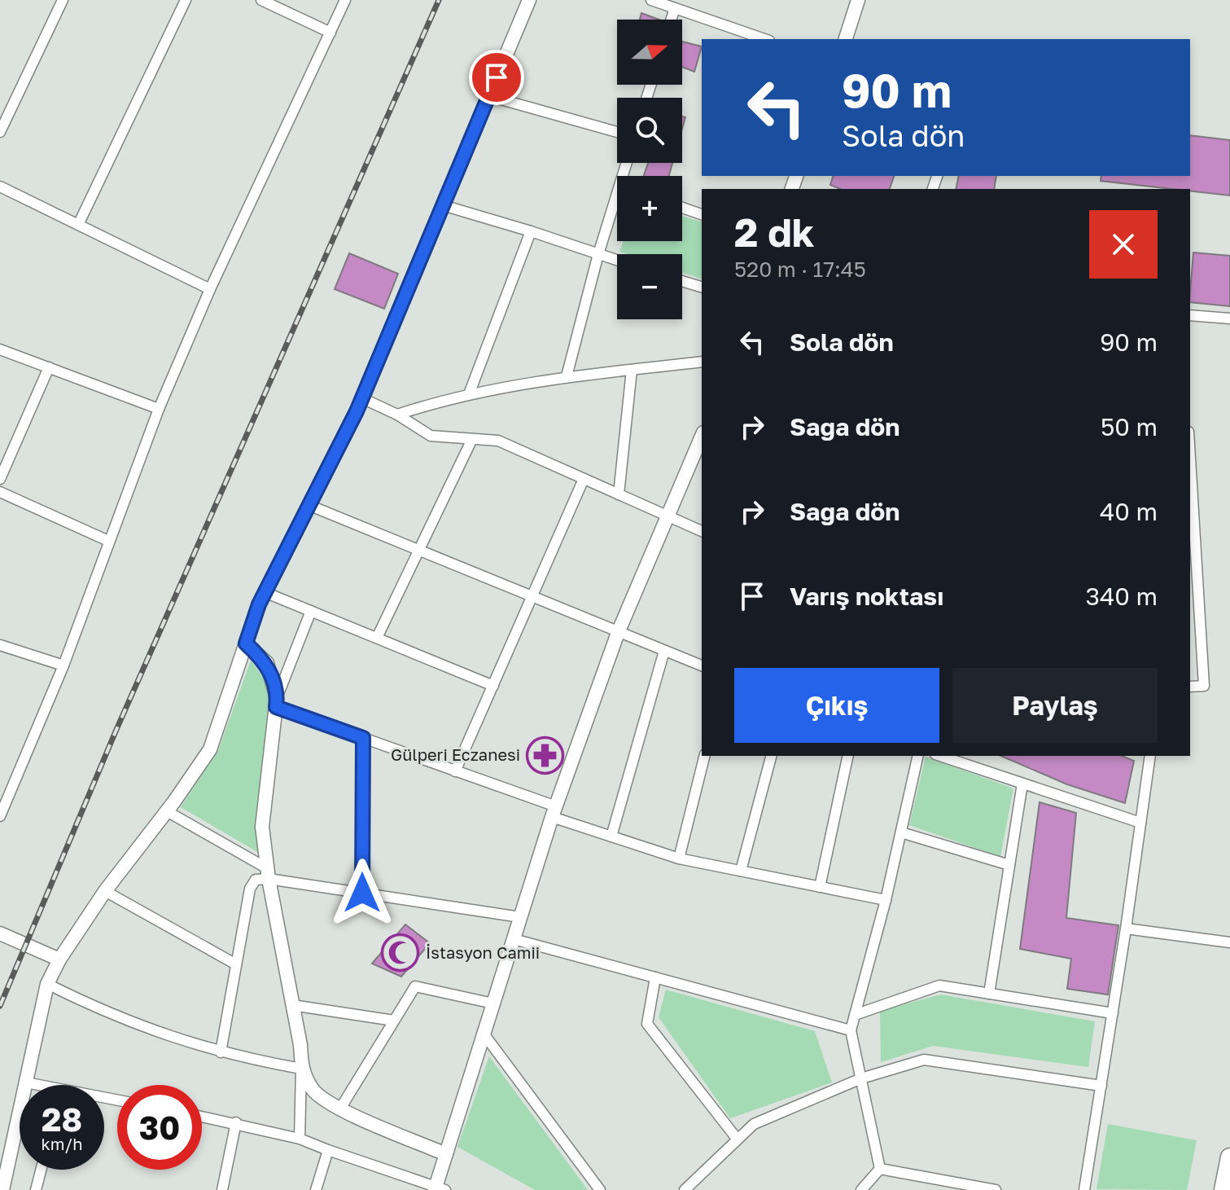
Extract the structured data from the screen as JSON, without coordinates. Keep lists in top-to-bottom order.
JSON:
{
  "places": {
    "pharmacy": ["Gülperi Eczanesi"],
    "mosque": ["İstasyon Camii"]
  },
  "north": "right",
  "page": {
    "map_buttons": ["+", "−"],
    "turn": ["90 m", "Sola dön"],
    "heading": ["2 dk", "520 m · 17:45"],
    "list": [
      {
        "name": "Sola dön",
        "value": "90 m"
      },
      {
        "name": "Sağa dön",
        "value": "50 m"
      },
      {
        "name": "Sağa dön",
        "value": "40 m"
      },
      {
        "name": "Varış noktası",
        "value": "340 m"
      }
    ],
    "buttons": ["Çıkış", "Paylaş"],
    "speed": "28 km/h",
    "limit": "30"
  }
}
